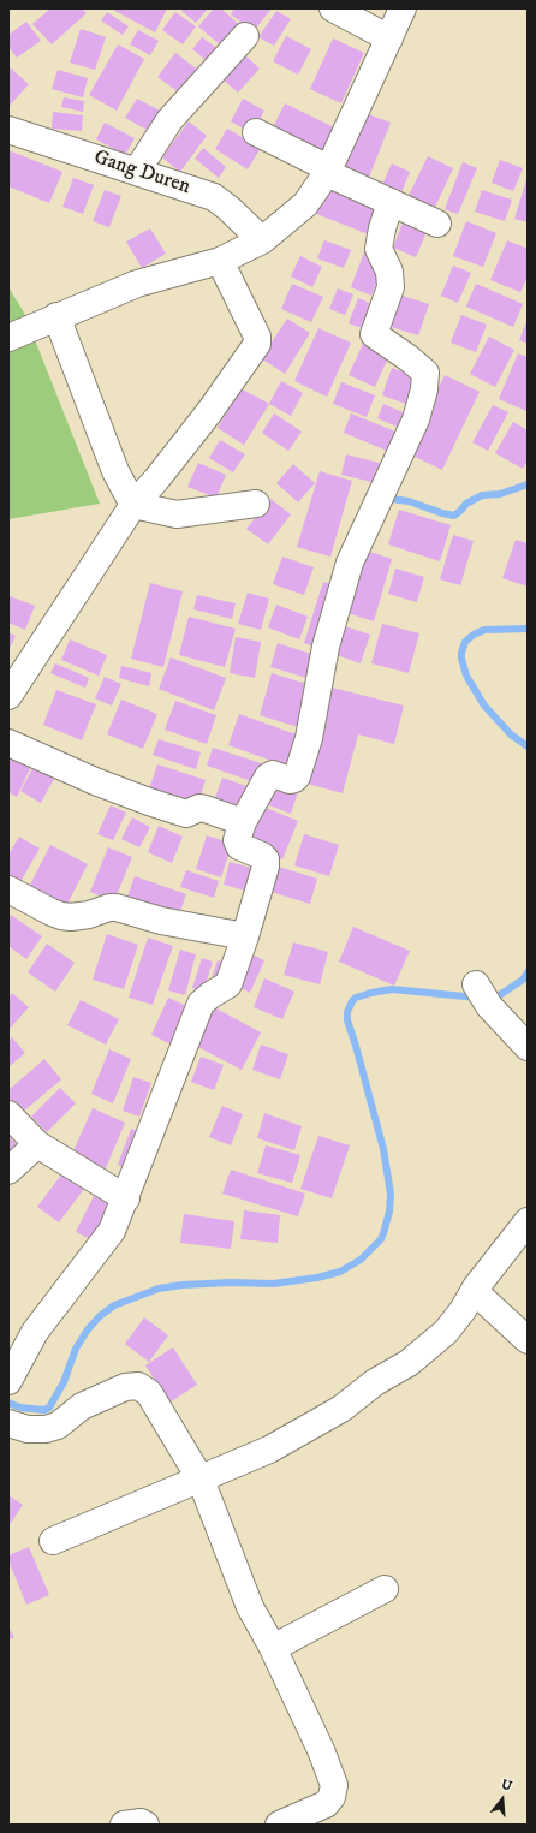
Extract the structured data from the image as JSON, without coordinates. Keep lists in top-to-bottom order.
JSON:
{
  "streets": {
    "street": ["Gang Duren"]
  },
  "north": "top"
}
